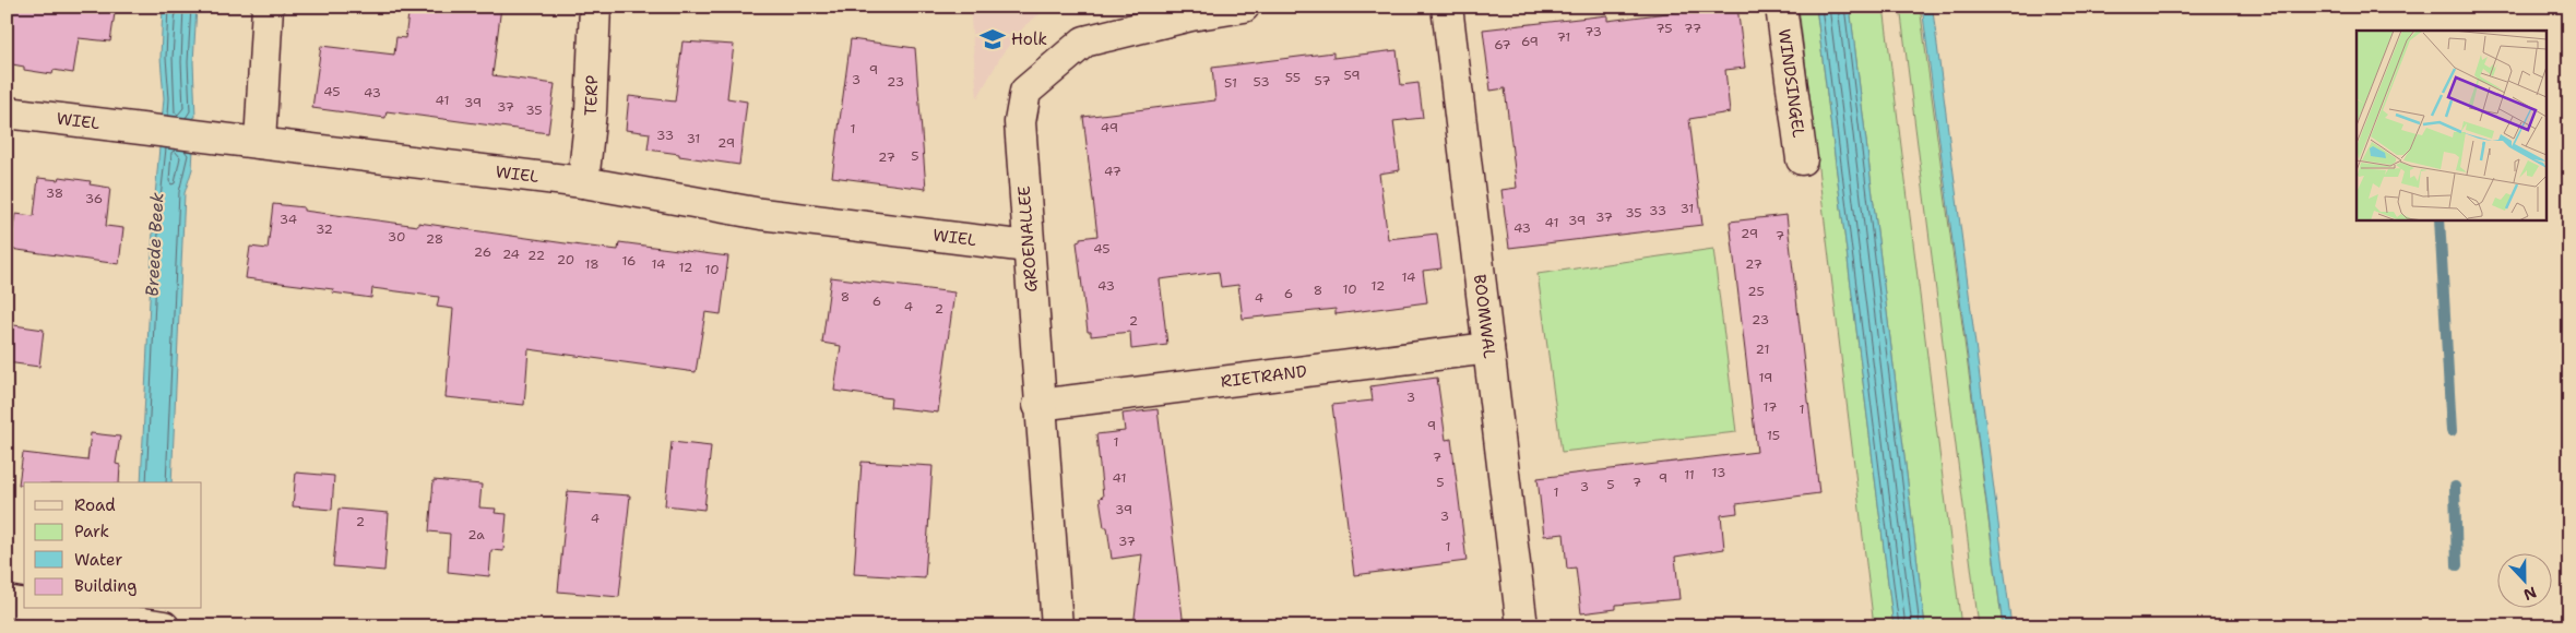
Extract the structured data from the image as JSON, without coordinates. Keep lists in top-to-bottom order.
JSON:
{
  "streets": {
    "street": [
      "WINDSINGEL",
      "TERP",
      "WIEL",
      "GROENALLEE",
      "BOOMWAL",
      "RIETRAND"
    ]
  },
  "crossings": [
    ["TERP", "WIEL"],
    ["WIEL", "GROENALLEE"],
    ["GROENALLEE", "RIETRAND"],
    ["BOOMWAL", "RIETRAND"]
  ],
  "water": ["Breede Beek"],
  "places": {
    "school or university": ["Holk"]
  },
  "house_numbers": [
    "75",
    "77",
    "73",
    "71",
    "69",
    "67",
    "9",
    "59",
    "55",
    "3",
    "57",
    "23",
    "53",
    "51",
    "45",
    "43",
    "41",
    "39",
    "37",
    "35",
    "49",
    "1",
    "33",
    "31",
    "29",
    "5",
    "27",
    "47",
    "38",
    "36",
    "31",
    "33",
    "35",
    "37",
    "34",
    "39",
    "41",
    "43",
    "32",
    "29",
    "7",
    "30",
    "28",
    "45",
    "26",
    "24",
    "22",
    "20",
    "16",
    "18",
    "14",
    "27",
    "12",
    "10",
    "14",
    "43",
    "12",
    "10",
    "8",
    "25",
    "6",
    "8",
    "4",
    "6",
    "4",
    "2",
    "23",
    "2",
    "21",
    "19",
    "3",
    "17",
    "1",
    "9",
    "15",
    "1",
    "7",
    "13",
    "11",
    "41",
    "9",
    "5",
    "7",
    "5",
    "3",
    "1",
    "39",
    "3",
    "4",
    "2",
    "2a",
    "37",
    "1"
  ],
  "legend": [
    "Road",
    "Park",
    "Water",
    "Building"
  ],
  "north": "bottom"
}
